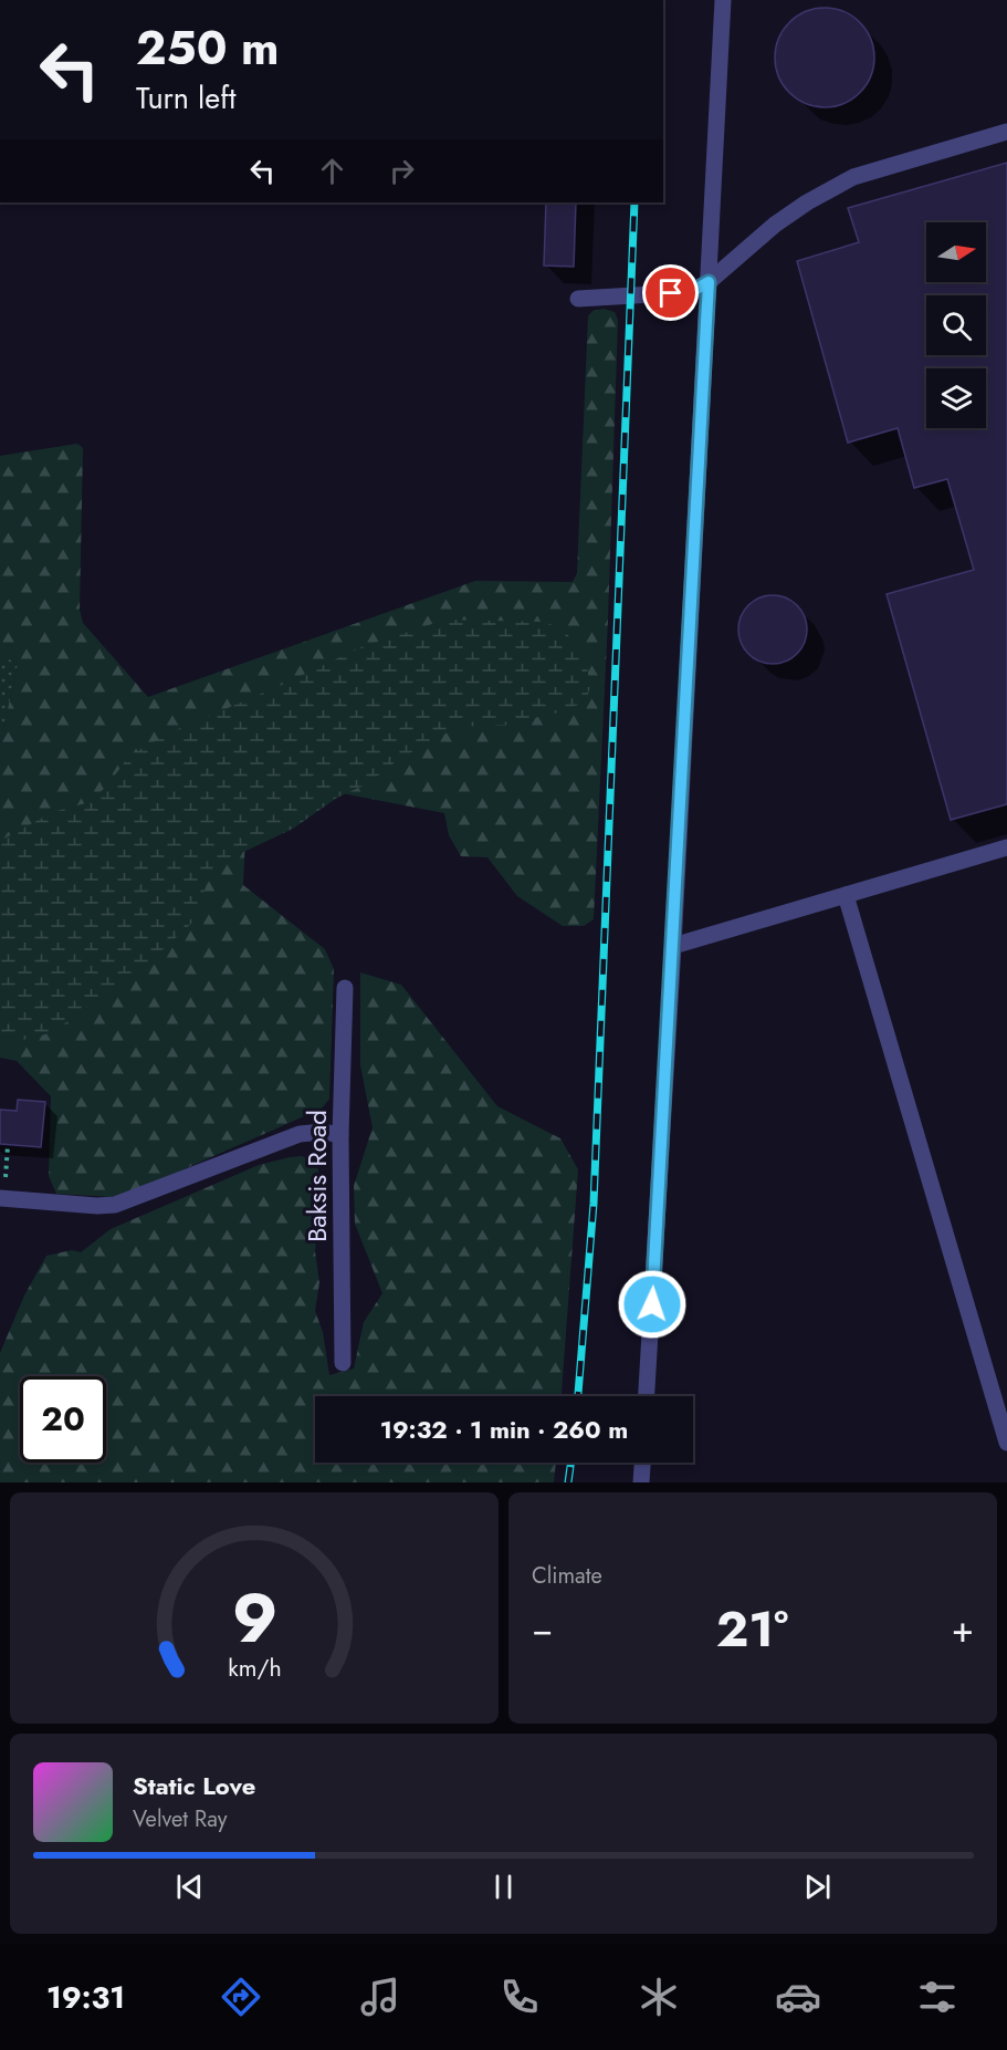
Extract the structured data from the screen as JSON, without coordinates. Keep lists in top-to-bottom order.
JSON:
{
  "streets": {
    "street": ["Baksis Road"]
  },
  "north": "right",
  "page": {
    "turn": ["250 m", "Turn left"],
    "limit": "20",
    "trip": "19:32 · 1 min · 260 m",
    "tile": "Climate",
    "heat": ["−", "21°", "+"],
    "song": ["Static Love", "Velvet Ray"],
    "tabs": "19:31",
    "gauge": ["9", "km/h"]
  }
}
